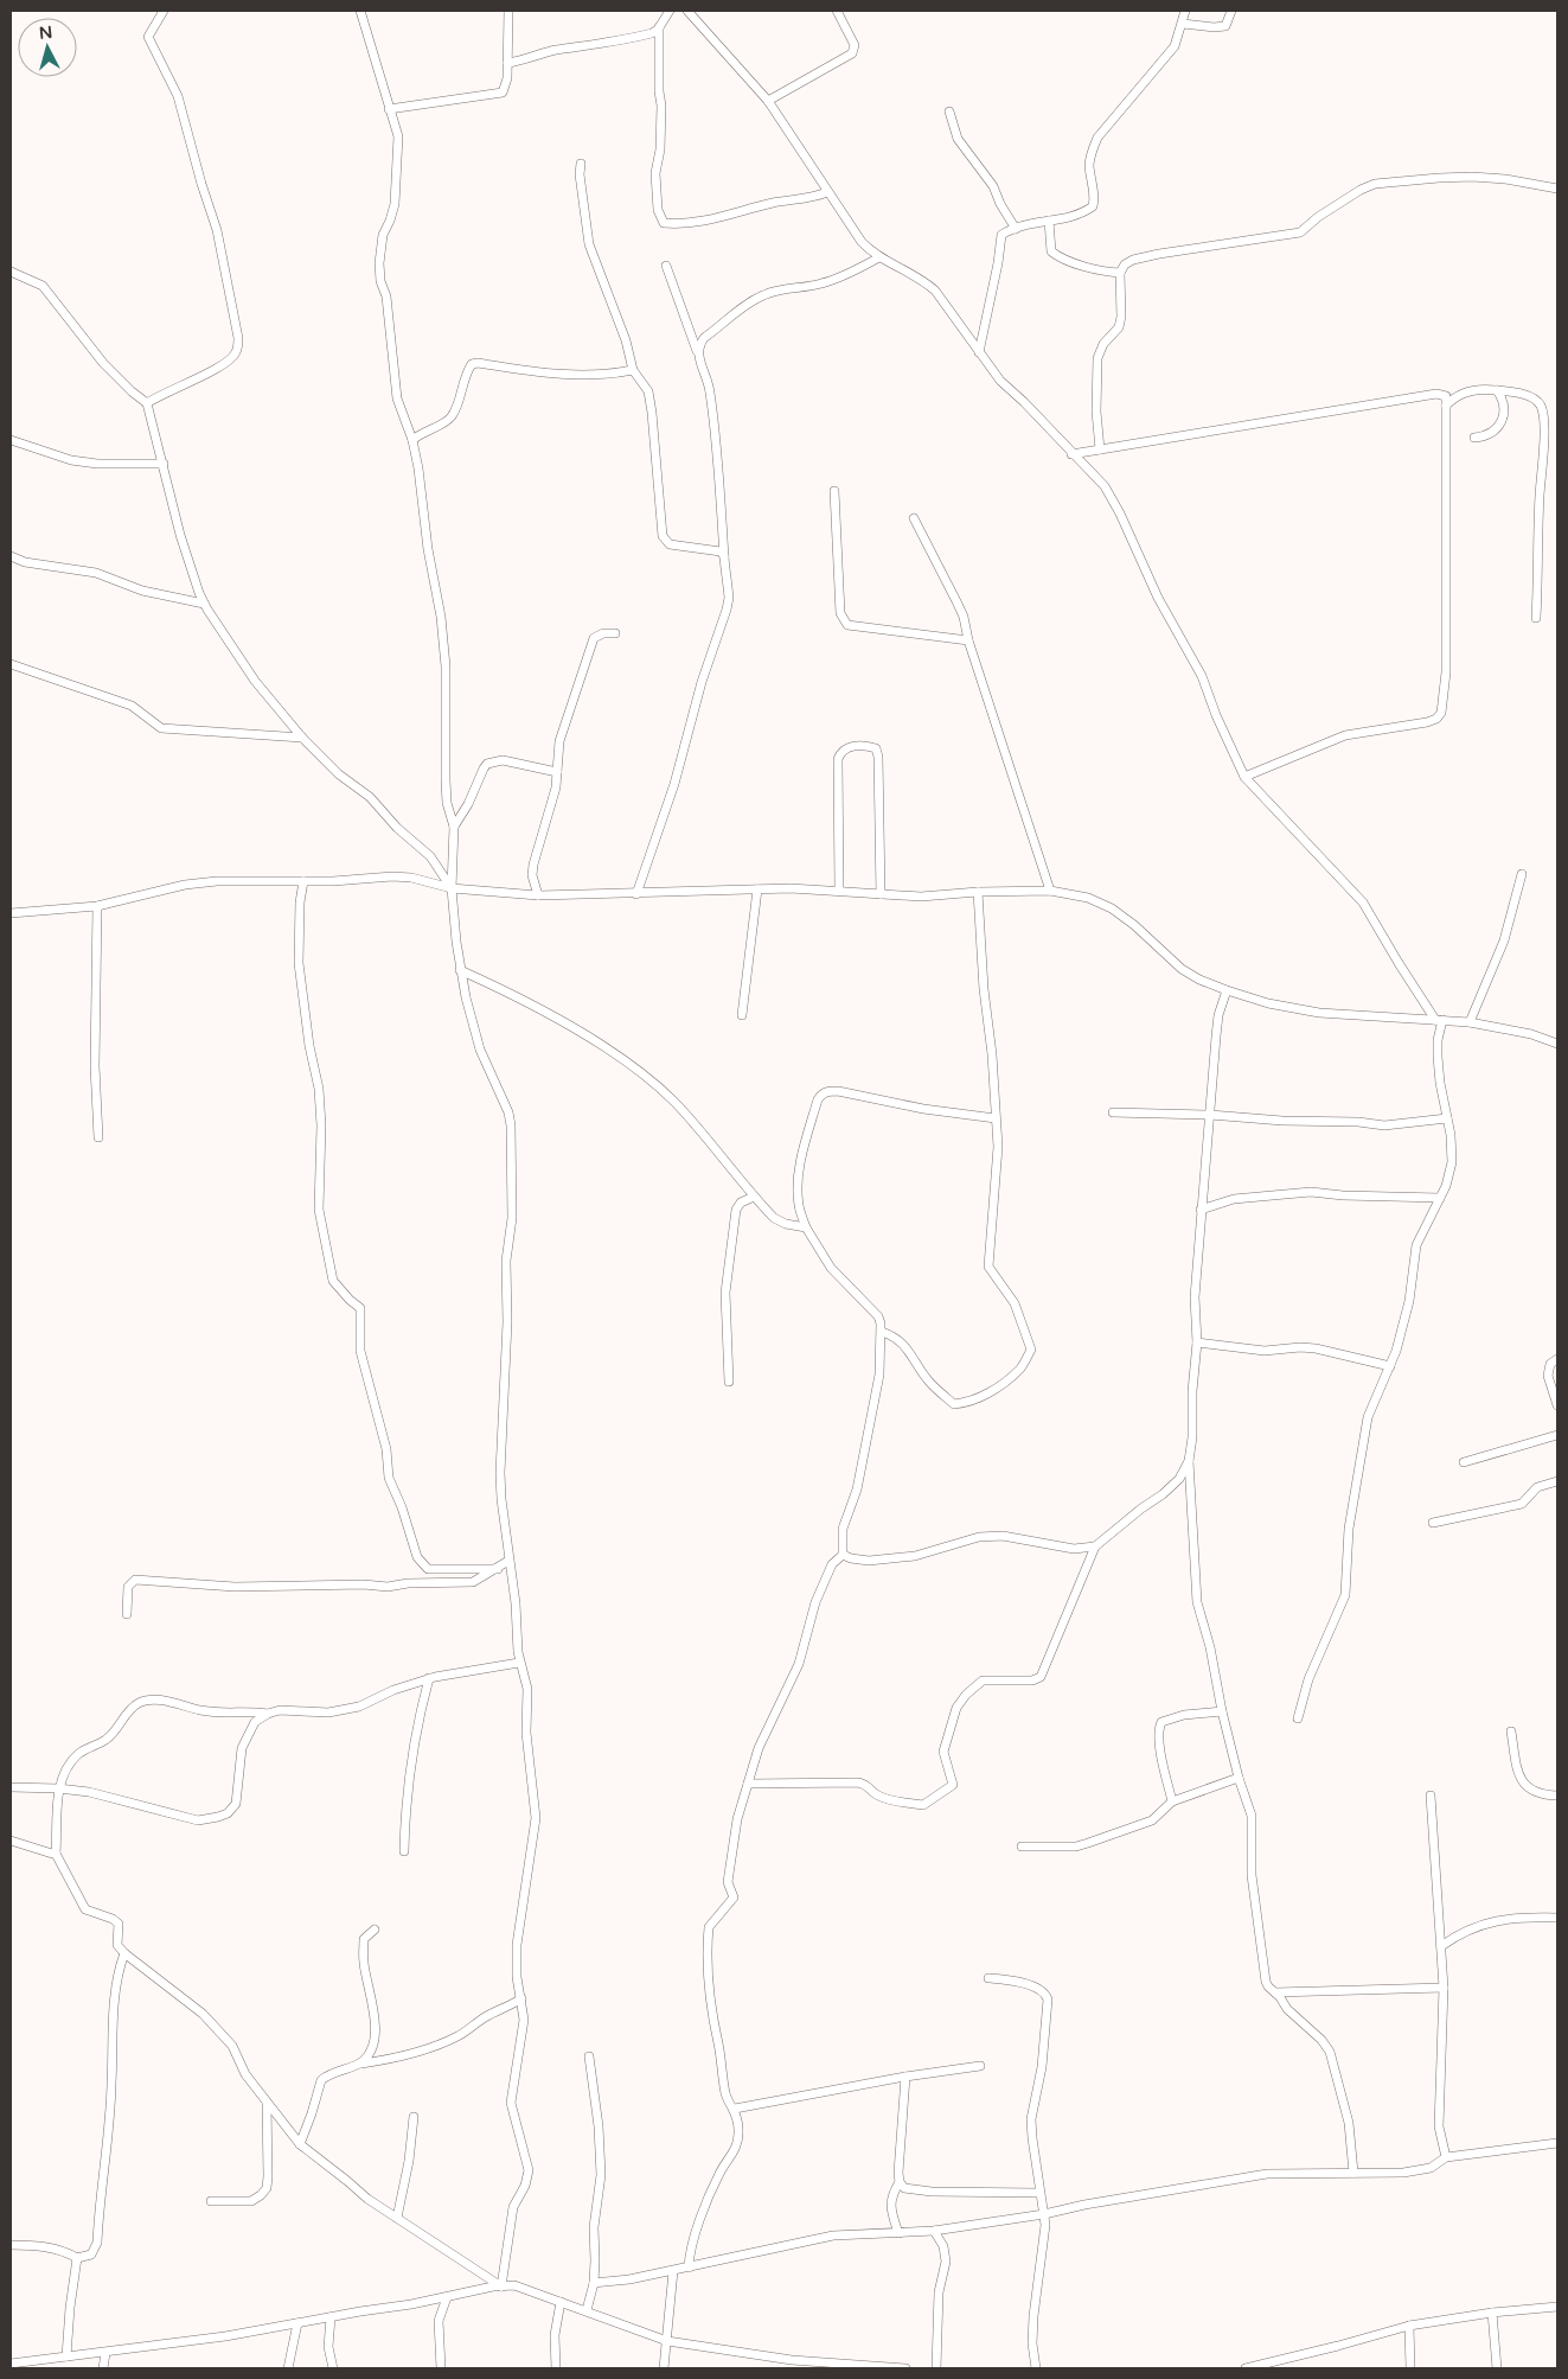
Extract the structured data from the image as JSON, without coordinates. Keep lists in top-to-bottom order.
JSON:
{
  "north": "top"
}
